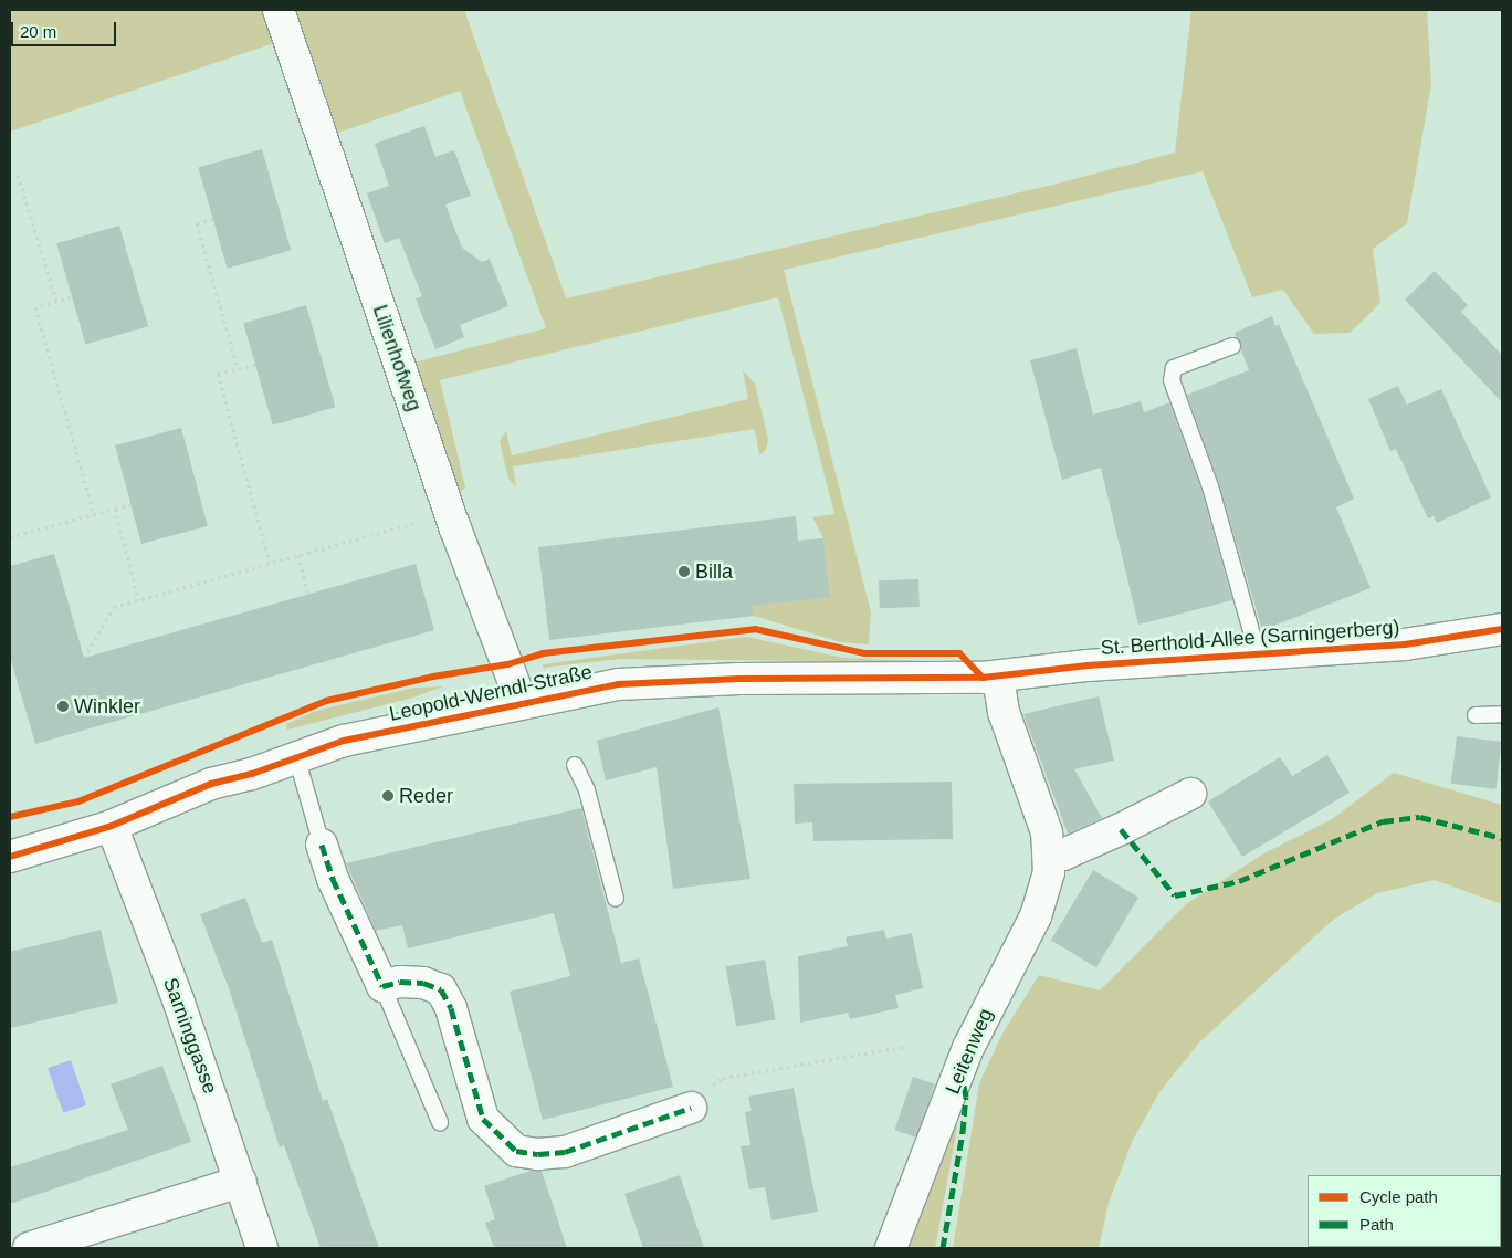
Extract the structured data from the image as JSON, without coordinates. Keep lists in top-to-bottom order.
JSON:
{
  "streets": {
    "street": [
      "Lilienhofweg",
      "St. Berthold-Allee (Sarningerberg)",
      "Leopold-Werndl-Straße",
      "Sarninggasse",
      "Leitenweg"
    ]
  },
  "crossings": [
    ["Lilienhofweg", "Leopold-Werndl-Straße"],
    ["St. Berthold-Allee (Sarningerberg)", "Leopold-Werndl-Straße"],
    ["St. Berthold-Allee (Sarningerberg)", "Leitenweg"],
    ["Leopold-Werndl-Straße", "Sarninggasse"],
    ["Leopold-Werndl-Straße", "Leitenweg"]
  ],
  "places": ["Billa", "Winkler", "Reder"],
  "legend": ["Cycle path", "Path"],
  "scale_bar": "20 m"
}
